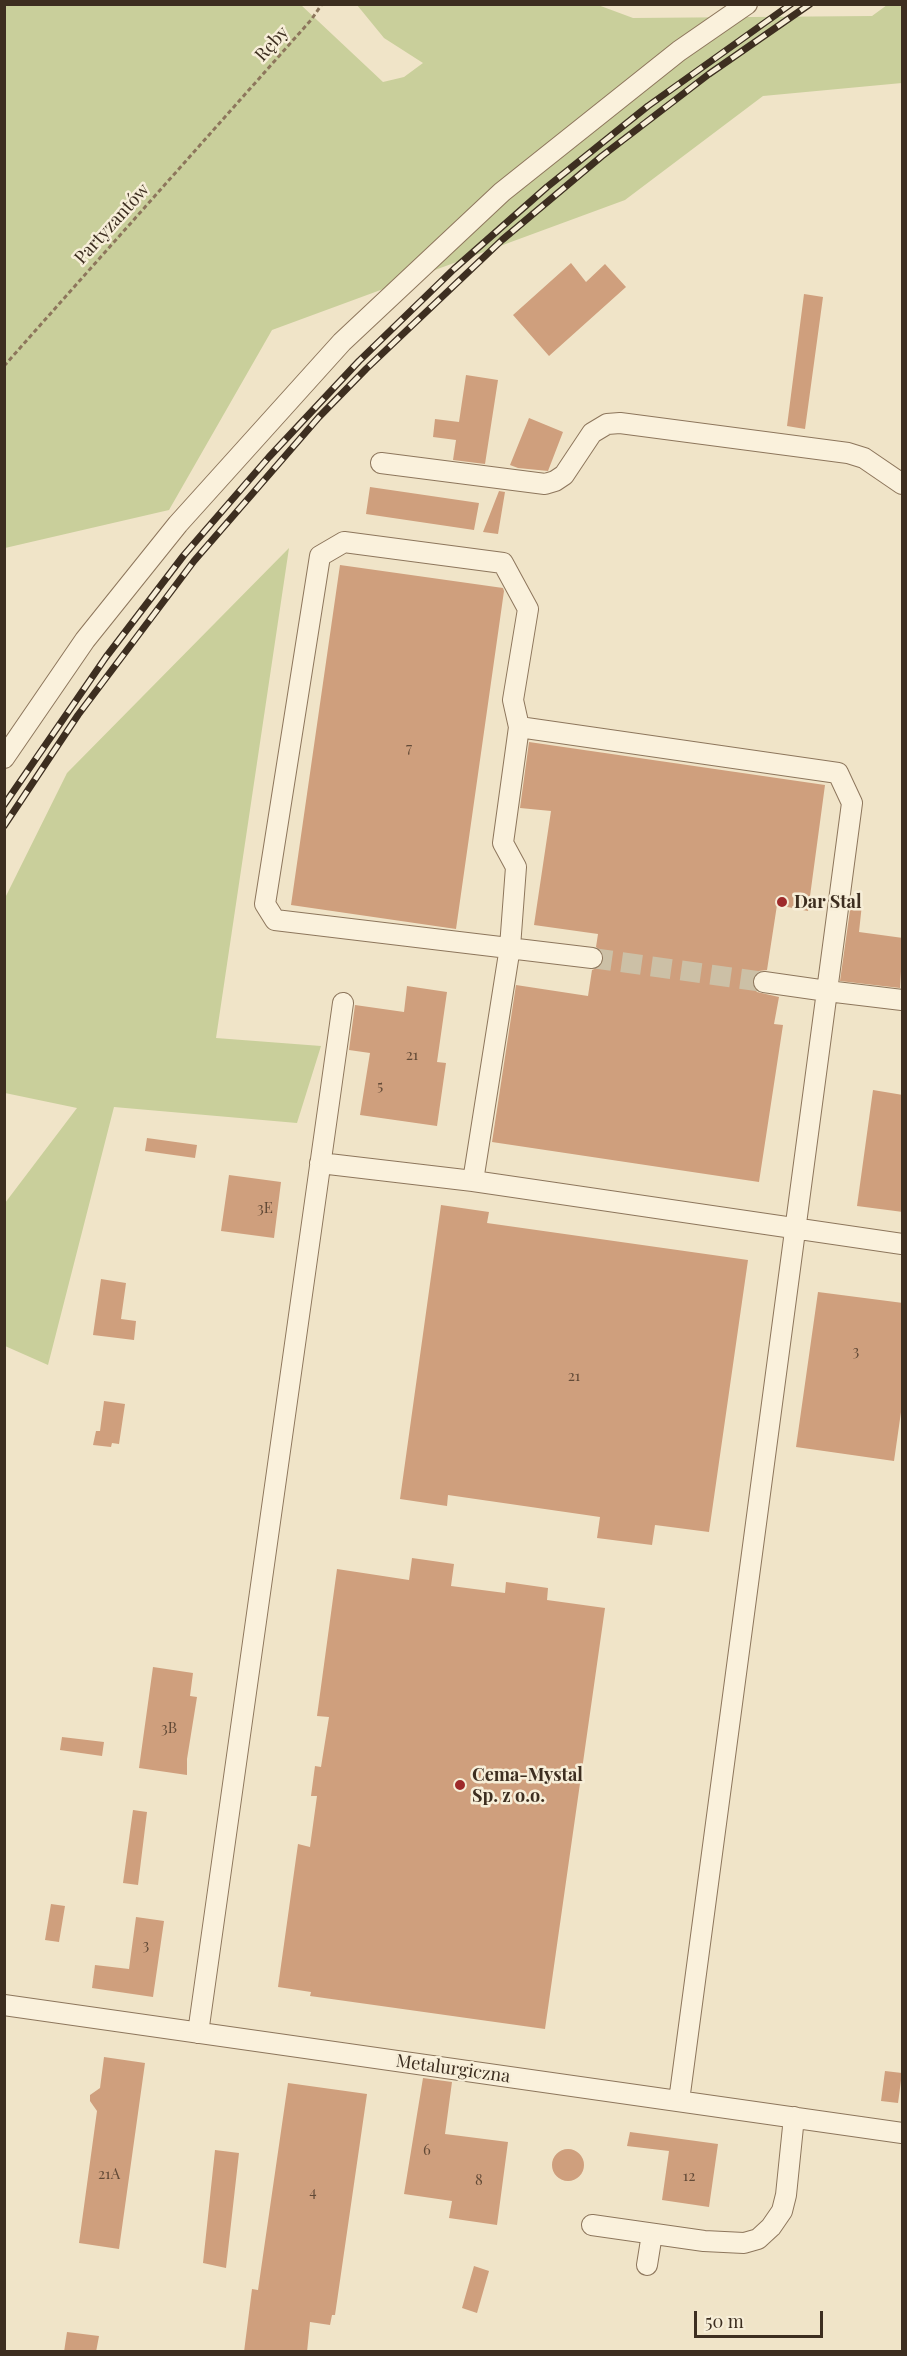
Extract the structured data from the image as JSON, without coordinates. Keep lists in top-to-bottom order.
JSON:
{
  "streets": {
    "street": ["Metalurgiczna"],
    "path": ["Ręby", "Partyzantów"]
  },
  "crossings": [
    ["Ręby", "Partyzantów"]
  ],
  "places": ["Dar Stal", "Cema-Mystal Sp. z o.o."],
  "house_numbers": [
    "7",
    "21",
    "5",
    "3E",
    "3",
    "21",
    "3B",
    "3",
    "6",
    "21A",
    "12",
    "8",
    "4"
  ],
  "scale_bar": "50 m"
}
